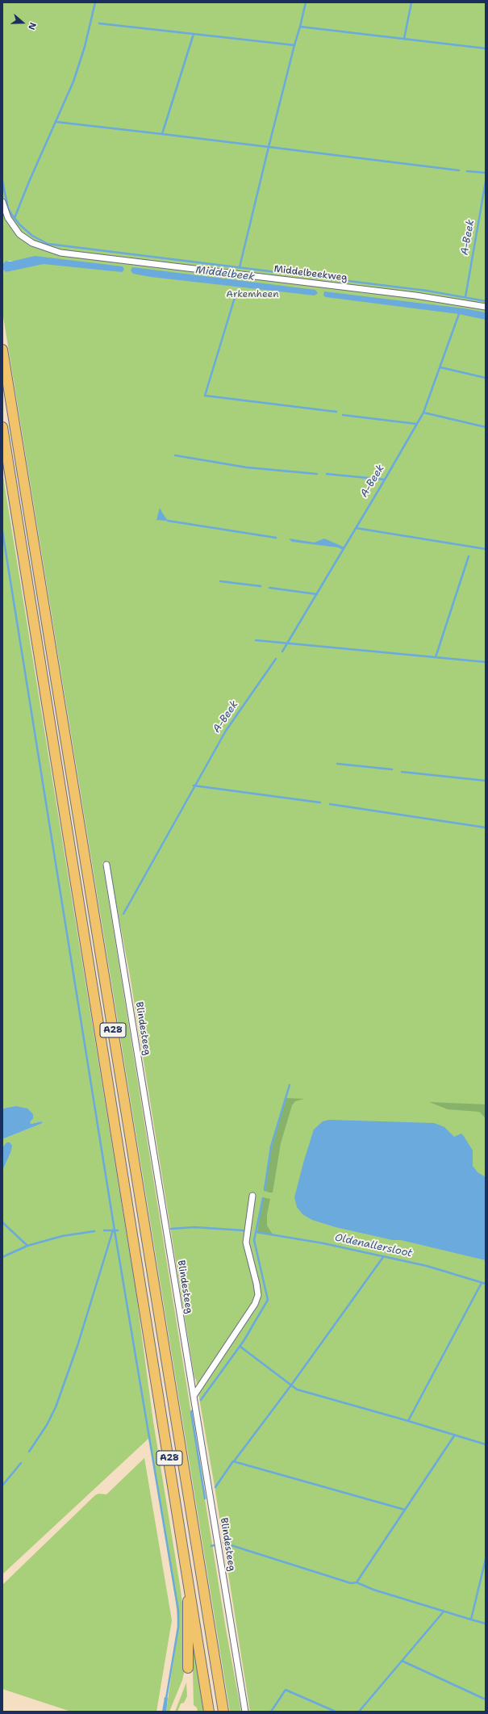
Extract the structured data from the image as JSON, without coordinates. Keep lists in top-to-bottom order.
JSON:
{
  "streets": {
    "highway": ["A28"],
    "street": ["Middelbeekweg", "Blindesteeg"]
  },
  "water": ["A-Beek", "Middelbeek", "Oldenallersloot"],
  "parks": ["Arkemheen"],
  "north": "right"
}
